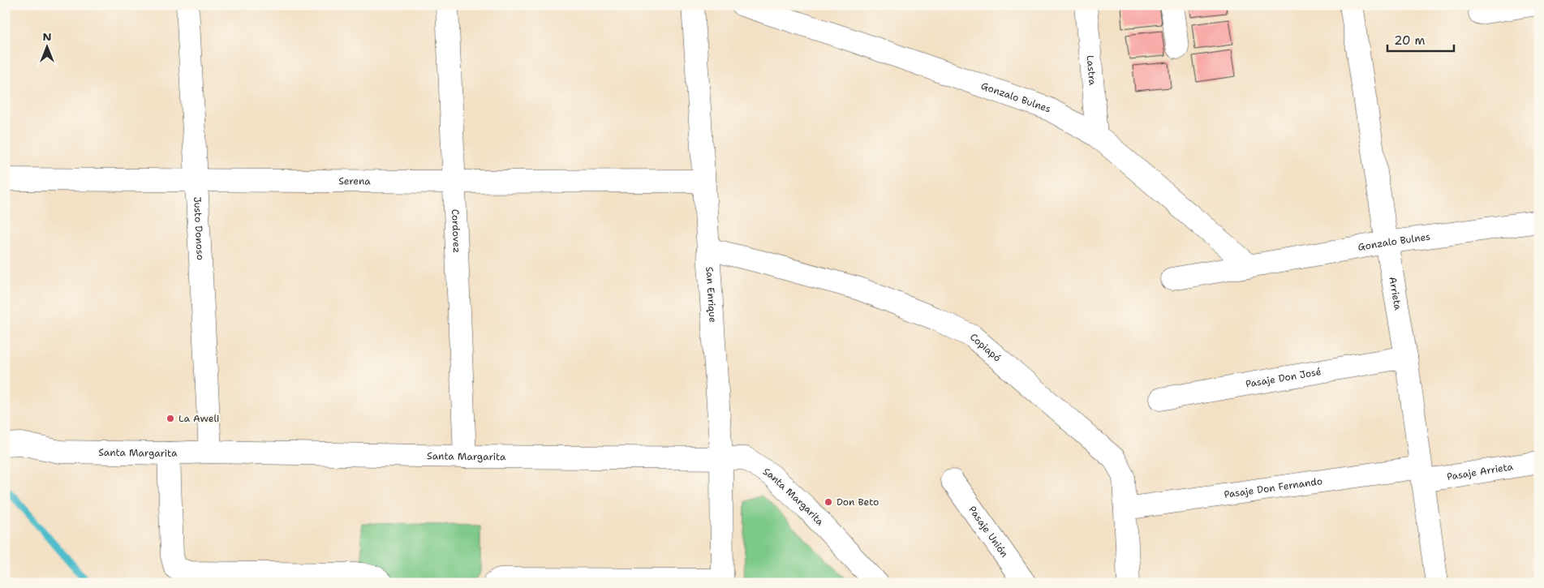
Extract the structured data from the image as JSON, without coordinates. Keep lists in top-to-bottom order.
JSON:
{
  "streets": {
    "street": [
      "Lastra",
      "Gonzalo Bulnes",
      "Serena",
      "Justo Donoso",
      "Cordovez",
      "San Enrique",
      "Arrieta",
      "Copiapó",
      "Pasaje Don José",
      "Santa Margarita",
      "Pasaje Arrieta",
      "Pasaje Don Fernando",
      "Pasaje Unión"
    ]
  },
  "crossings": [
    ["Lastra", "Gonzalo Bulnes"],
    ["Gonzalo Bulnes", "Arrieta"],
    ["Serena", "Justo Donoso"],
    ["Serena", "Cordovez"],
    ["Serena", "San Enrique"],
    ["Justo Donoso", "Santa Margarita"],
    ["Cordovez", "Santa Margarita"],
    ["San Enrique", "Copiapó"],
    ["San Enrique", "Santa Margarita"],
    ["Arrieta", "Pasaje Don José"],
    ["Arrieta", "Pasaje Arrieta"],
    ["Arrieta", "Pasaje Don Fernando"],
    ["Copiapó", "Pasaje Don Fernando"],
    ["Pasaje Arrieta", "Pasaje Don Fernando"]
  ],
  "places": ["La Aweli", "Don Beto"],
  "scale_bar": "20 m",
  "north": "top"
}
